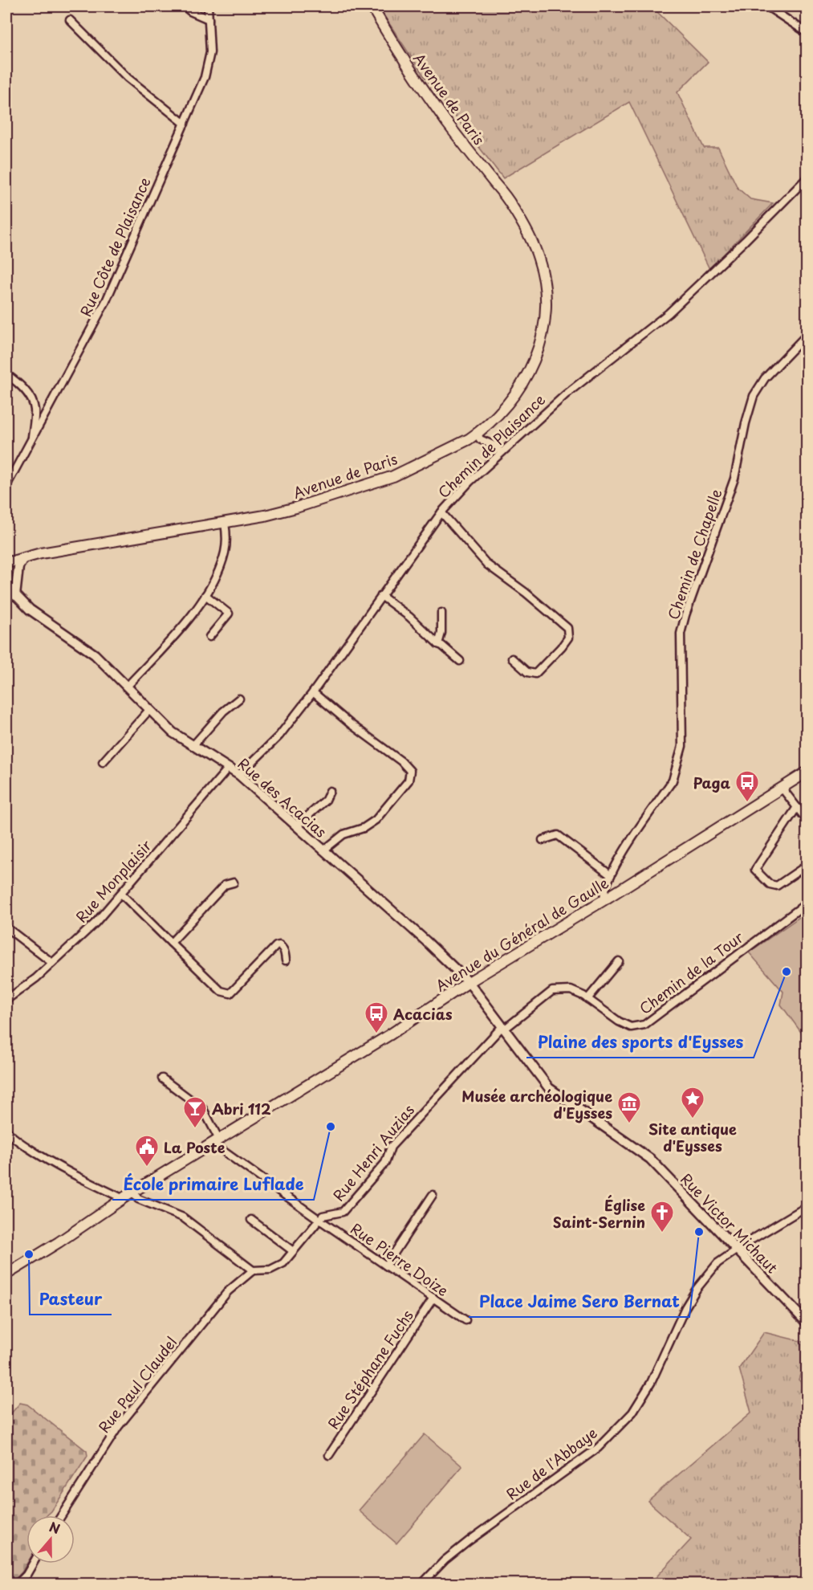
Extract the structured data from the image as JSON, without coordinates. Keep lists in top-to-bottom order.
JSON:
{
  "streets": {
    "main road": ["Avenue de Paris", "Avenue du Général de Gaulle"],
    "street": [
      "Rue Côte de Plaisance",
      "Chemin de Plaisance",
      "Chemin de Chapelle",
      "Rue des Acacias",
      "Rue Monplaisir",
      "Chemin de la Tour",
      "Rue Henri Auzias",
      "Rue Victor Michaut",
      "Rue Pierre Doize",
      "Rue Stéphane Fuchs",
      "Rue Paul Claudel",
      "Rue de l'Abbaye"
    ]
  },
  "crossings": [
    ["Chemin de Plaisance", "Rue des Acacias"],
    ["Chemin de Chapelle", "Avenue du Général de Gaulle"],
    ["Rue des Acacias", "Rue Monplaisir"],
    ["Rue des Acacias", "Avenue du Général de Gaulle"],
    ["Rue des Acacias", "Rue Victor Michaut"],
    ["Avenue du Général de Gaulle", "Rue Victor Michaut"],
    ["Avenue du Général de Gaulle", "Rue Pierre Doize"],
    ["Chemin de la Tour", "Rue Henri Auzias"],
    ["Chemin de la Tour", "Rue Victor Michaut"],
    ["Rue Henri Auzias", "Rue Victor Michaut"],
    ["Rue Henri Auzias", "Rue Pierre Doize"],
    ["Rue Victor Michaut", "Rue de l'Abbaye"],
    ["Rue Pierre Doize", "Rue Stéphane Fuchs"]
  ],
  "places": {
    "bus stop": ["Paga", "Acacias"],
    "other": [
      "Plaine des sports d'Eysses",
      "École primaire Luflade",
      "Place Jaime Sero Bernat",
      "Pasteur"
    ],
    "place": ["Site antique d'Eysses"],
    "museum": ["Musée archéologique d'Eysses"],
    "bar": ["Abri 112"],
    "public building": ["La Poste"],
    "church": ["Église Saint-Sernin"]
  },
  "north": "top"
}
